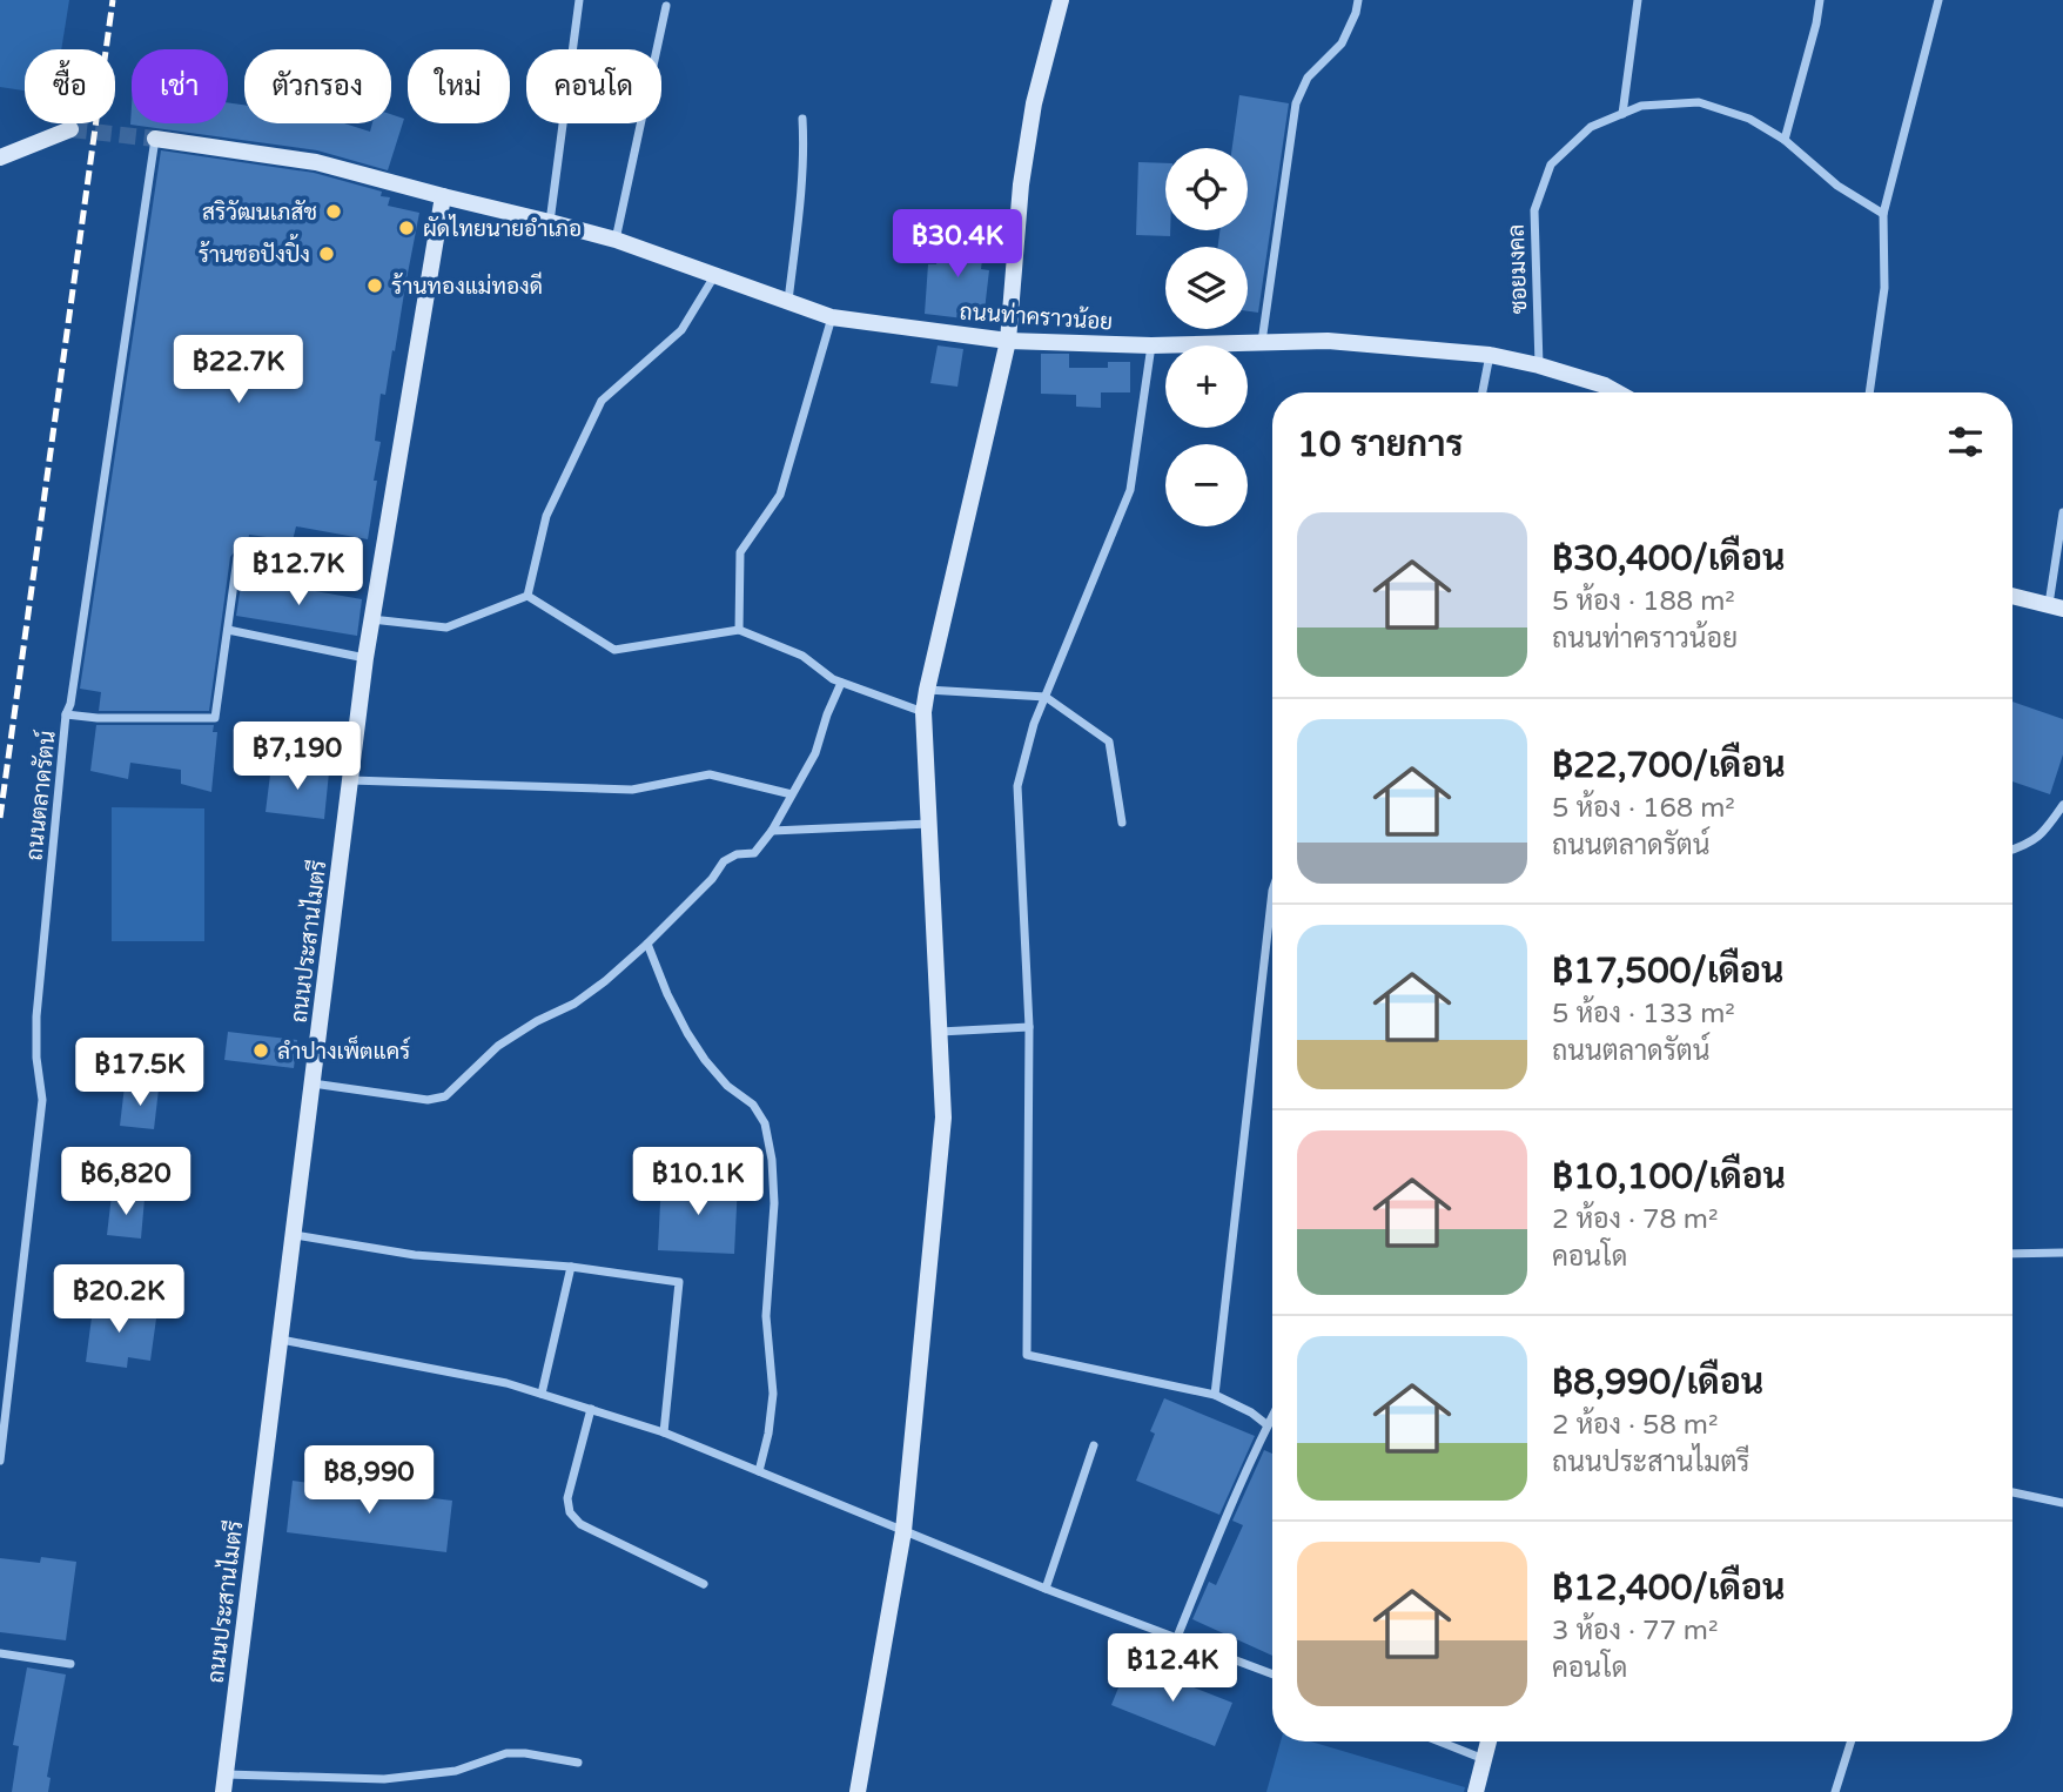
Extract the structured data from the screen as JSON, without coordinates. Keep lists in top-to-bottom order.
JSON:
{
  "streets": {
    "street": [
      "ซอยมงคล",
      "ถนนท่าคราวน้อย",
      "ถนนตลาดรัตน์",
      "ถนนประสานไมตรี"
    ]
  },
  "crossings": [
    ["ซอยมงคล", "ถนนท่าคราวน้อย"],
    ["ถนนท่าคราวน้อย", "ถนนตลาดรัตน์"],
    ["ถนนท่าคราวน้อย", "ถนนประสานไมตรี"]
  ],
  "places": [
    "สริวัฒนเภสัช",
    "ผัดไทยนายอำเภอ",
    "ร้านชอปังปิ้ง",
    "ร้านทองแม่ทองดี",
    "ลำปางเพ็ตแคร์"
  ],
  "page": {
    "chip": [
      "ซื้อ",
      "เช่า",
      "ตัวกรอง",
      "ใหม่",
      "คอนโด"
    ],
    "map_buttons": ["+", "−"],
    "price": [
      "฿30.4K",
      "฿22.7K",
      "฿12.7K",
      "฿7,190",
      "฿17.5K",
      "฿6,820",
      "฿10.1K",
      "฿20.2K",
      "฿8,990",
      "฿12.4K"
    ],
    "heading": "10 รายการ",
    "list": [
      {
        "name": "฿30,400/เดือน",
        "note": "5 ห้อง · 188 m² · ถนนท่าคราวน้อย"
      },
      {
        "name": "฿22,700/เดือน",
        "note": "5 ห้อง · 168 m² · ถนนตลาดรัตน์"
      },
      {
        "name": "฿17,500/เดือน",
        "note": "5 ห้อง · 133 m² · ถนนตลาดรัตน์"
      },
      {
        "name": "฿10,100/เดือน",
        "note": "2 ห้อง · 78 m² · คอนโด"
      },
      {
        "name": "฿8,990/เดือน",
        "note": "2 ห้อง · 58 m² · ถนนประสานไมตรี"
      },
      {
        "name": "฿12,400/เดือน",
        "note": "3 ห้อง · 77 m² · คอนโด"
      }
    ]
  }
}
